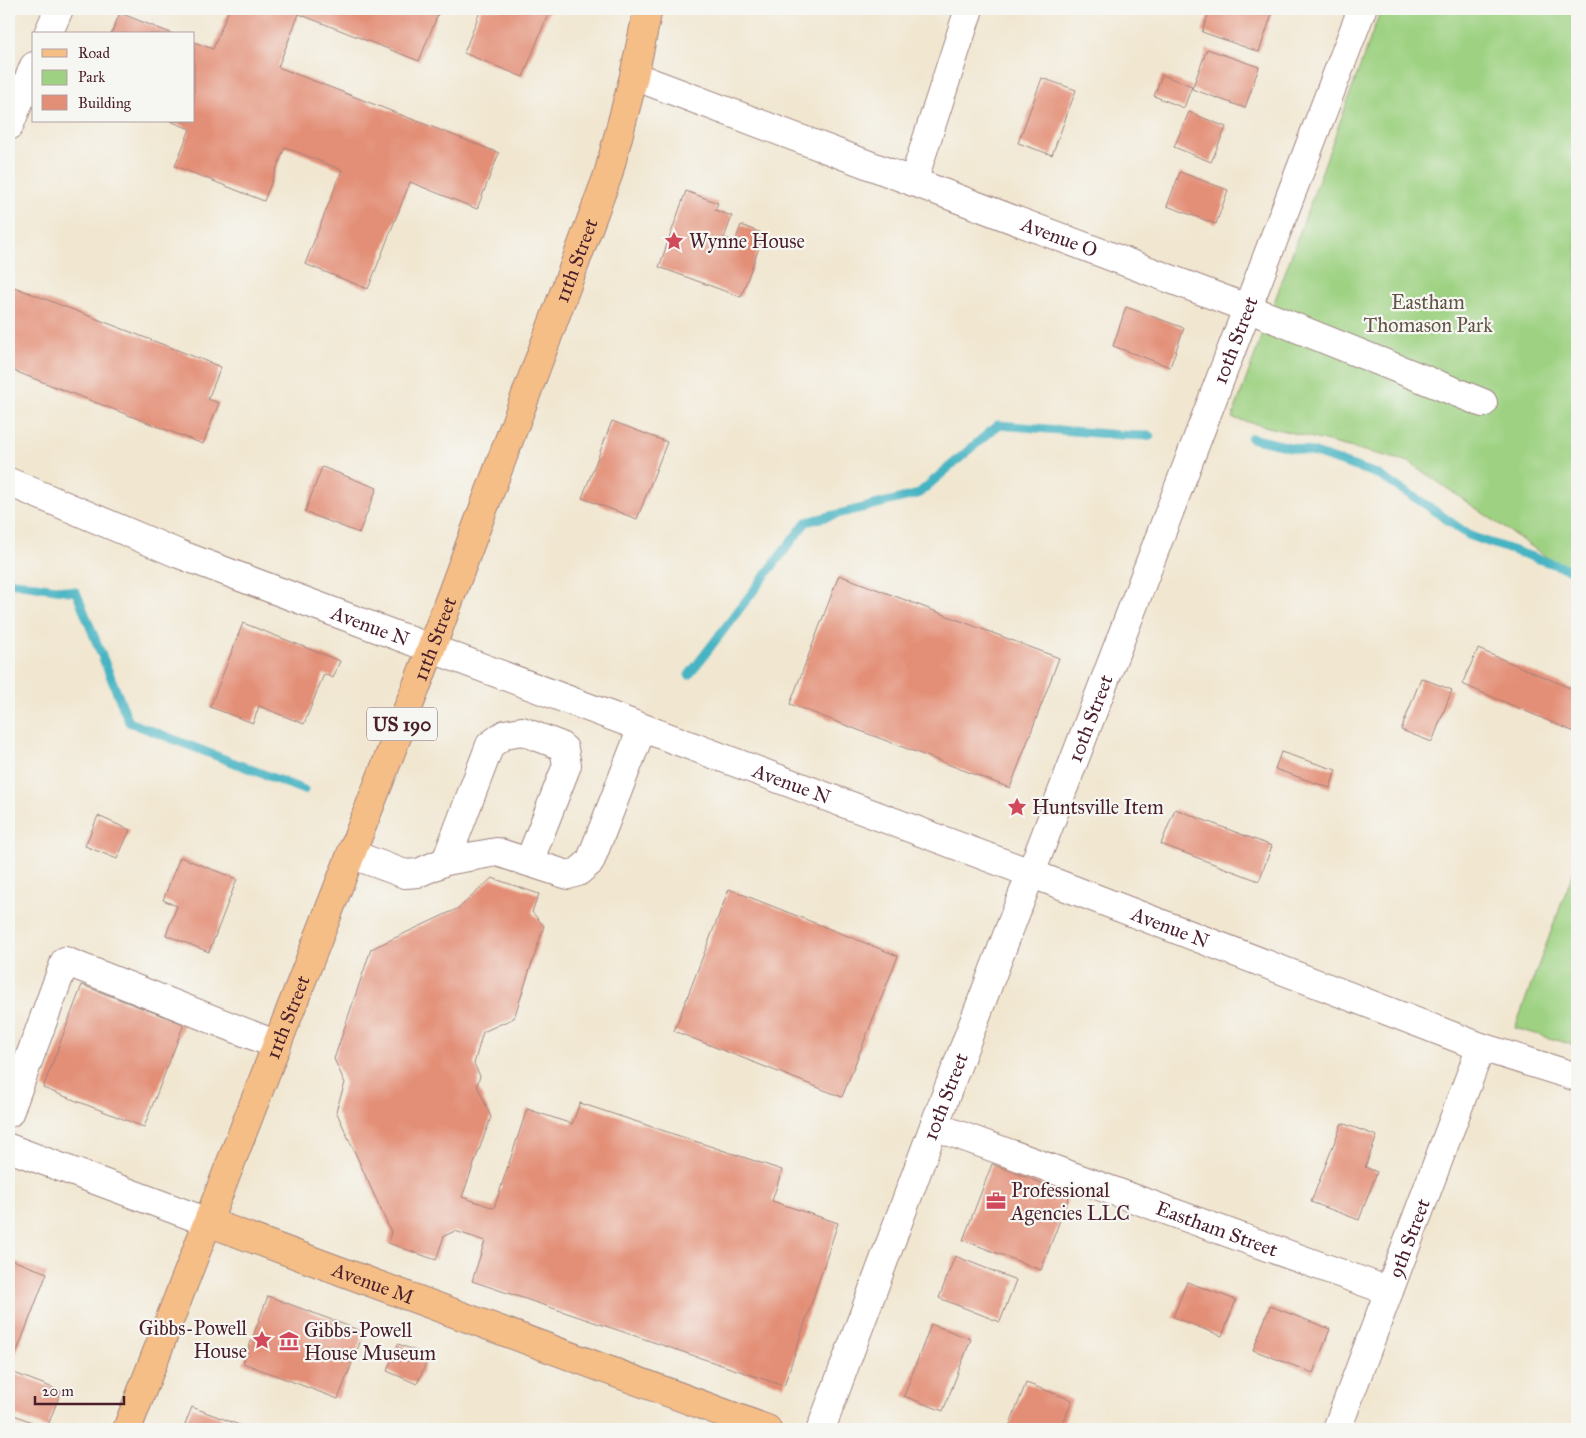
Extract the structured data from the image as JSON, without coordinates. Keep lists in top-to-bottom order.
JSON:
{
  "streets": {
    "main road": ["11th Street", "US 190", "Avenue M"],
    "street": [
      "Avenue O",
      "10th Street",
      "Avenue N",
      "Eastham Street",
      "9th Street"
    ]
  },
  "crossings": [
    ["Avenue O", "11th Street"],
    ["Avenue O", "10th Street"],
    ["11th Street", "Avenue N"],
    ["11th Street", "Avenue M"],
    ["10th Street", "Avenue N"],
    ["10th Street", "Eastham Street"],
    ["Avenue N", "9th Street"],
    ["Eastham Street", "9th Street"]
  ],
  "parks": ["Eastham Thomason Park"],
  "places": {
    "place": ["Wynne House", "Huntsville Item", "Gibbs-Powell House"],
    "office": ["Professional Agencies LLC"],
    "museum": ["Gibbs-Powell House Museum"]
  },
  "legend": ["Road", "Park", "Building"],
  "scale_bar": "20 m"
}
